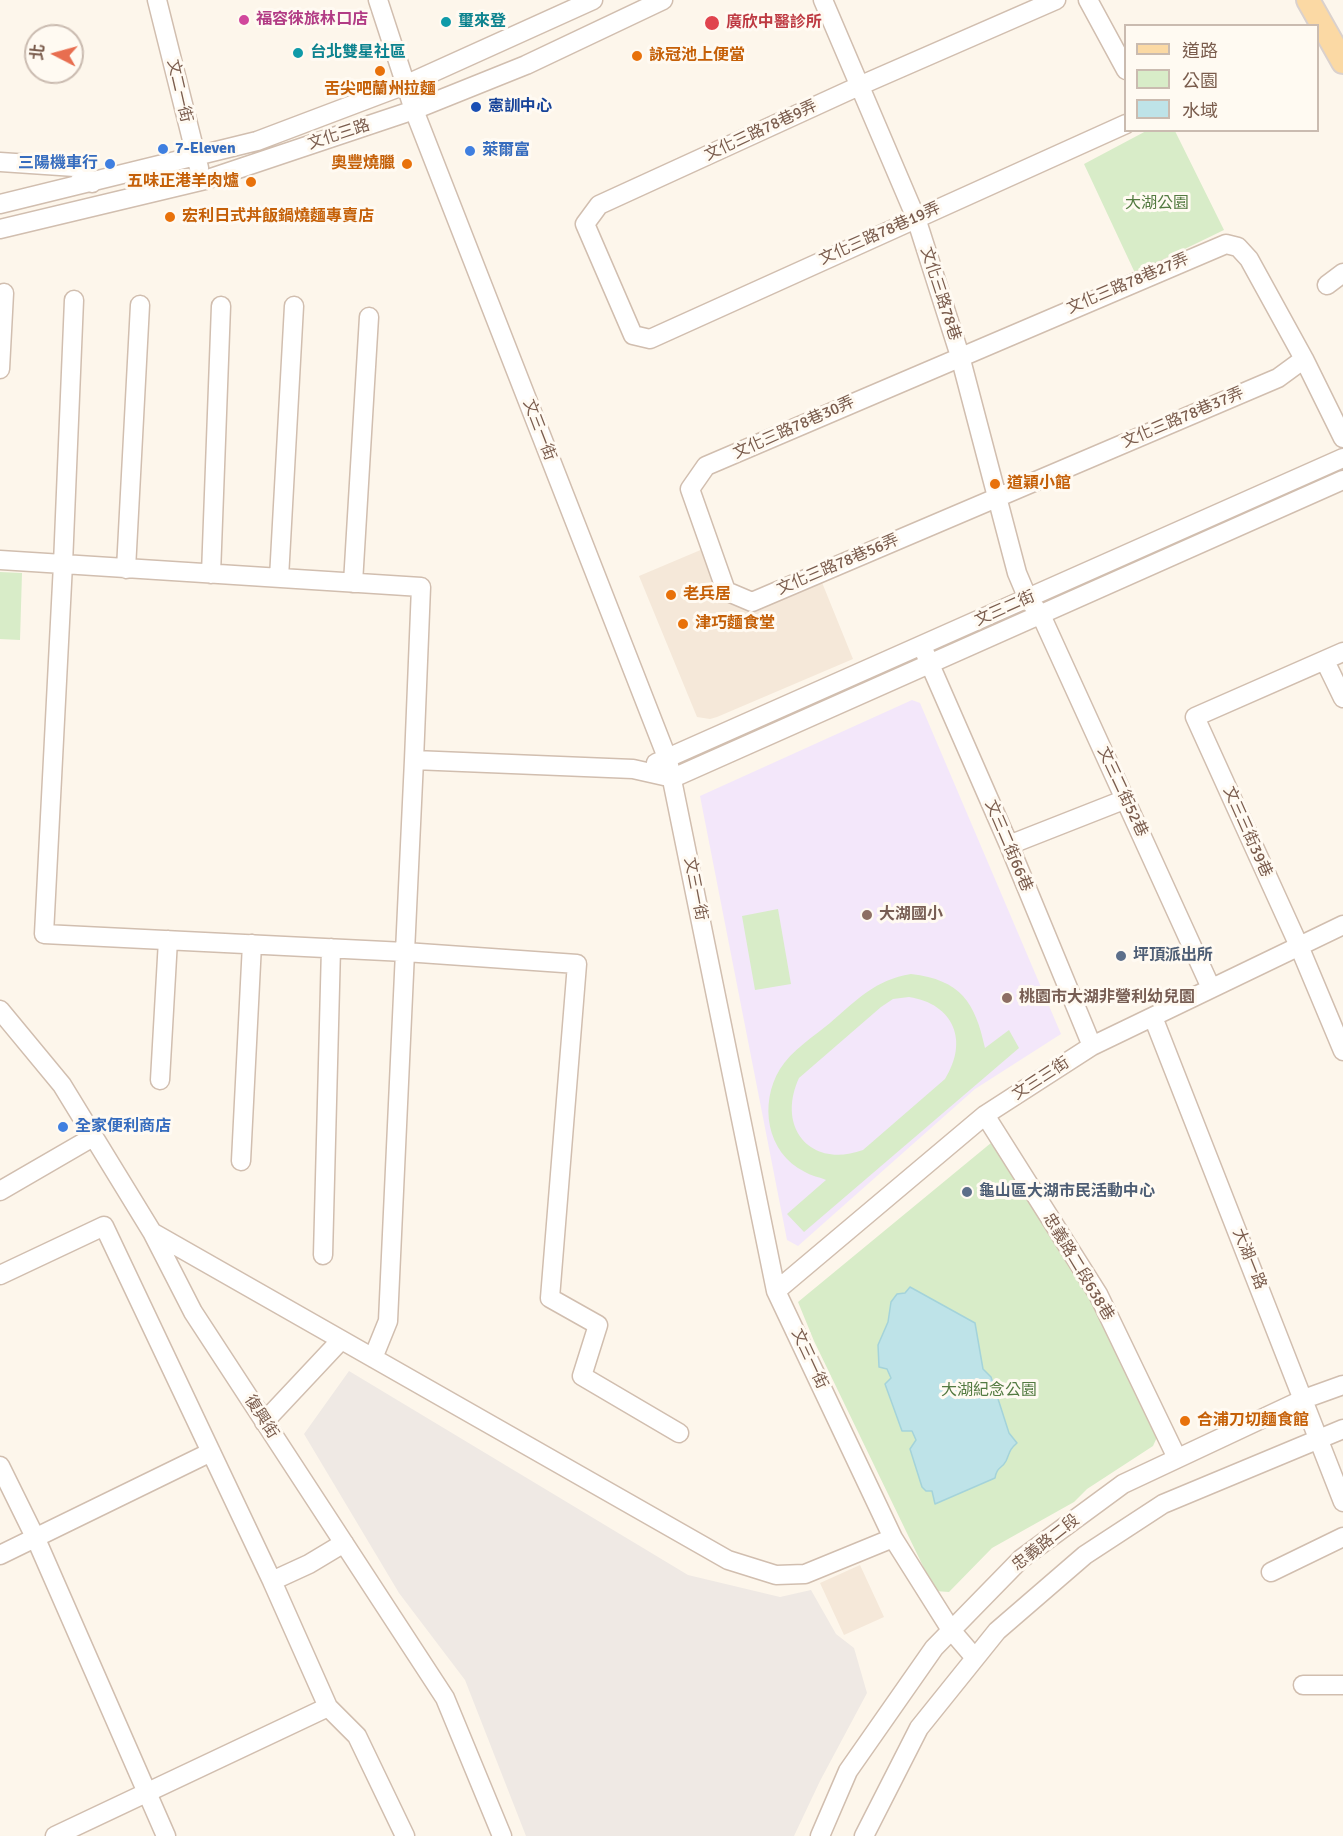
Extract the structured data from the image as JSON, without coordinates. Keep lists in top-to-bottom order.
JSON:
{
  "streets": {
    "street": [
      "文二一街",
      "文化三路78巷9弄",
      "文化三路",
      "文化三路78巷19弄",
      "文化三路78巷27弄",
      "文化三路78巷",
      "文化三路78巷37弄",
      "文化三路78巷30弄",
      "文三一街",
      "文化三路78巷56弄",
      "文三二街",
      "文三二街52巷",
      "文三三街39巷",
      "文三二街66巷",
      "文三三街",
      "大湖一路",
      "忠義路二段638巷",
      "復興街",
      "忠義路二段"
    ]
  },
  "crossings": [
    ["文二一街", "文化三路"],
    ["文化三路78巷9弄", "文化三路78巷19弄"],
    ["文化三路78巷9弄", "文化三路78巷"],
    ["文化三路", "文三一街"],
    ["文化三路78巷19弄", "文化三路78巷"],
    ["文化三路78巷27弄", "文化三路78巷"],
    ["文化三路78巷27弄", "文化三路78巷37弄"],
    ["文化三路78巷27弄", "文化三路78巷30弄"],
    ["文化三路78巷", "文化三路78巷37弄"],
    ["文化三路78巷", "文化三路78巷30弄"],
    ["文化三路78巷", "文化三路78巷56弄"],
    ["文化三路78巷", "文三二街"],
    ["文化三路78巷", "文三二街52巷"],
    ["文化三路78巷37弄", "文化三路78巷56弄"],
    ["文化三路78巷30弄", "文化三路78巷56弄"],
    ["文三一街", "文三二街"],
    ["文三一街", "文三三街"],
    ["文三一街", "忠義路二段"],
    ["文三二街", "文三二街52巷"],
    ["文三二街", "文三二街66巷"],
    ["文三二街52巷", "文三三街"],
    ["文三三街39巷", "文三三街"],
    ["文三二街66巷", "文三三街"],
    ["文三三街", "大湖一路"],
    ["文三三街", "忠義路二段638巷"],
    ["大湖一路", "忠義路二段"],
    ["忠義路二段638巷", "忠義路二段"]
  ],
  "parks": ["大湖公園", "大湖紀念公園"],
  "places": [
    "福容徠旅林口店",
    "璽來登",
    "廣欣中醫診所",
    "台北雙星社區",
    "詠冠池上便當",
    "舌尖吧蘭州拉麵",
    "憲訓中心",
    "7-Eleven",
    "萊爾富",
    "三陽機車行",
    "奧豐燒臘",
    "五味正港羊肉爐",
    "宏利日式丼飯鍋燒麵專賣店",
    "道穎小館",
    "老兵居",
    "津巧麵食堂",
    "大湖國小",
    "坪頂派出所",
    "桃園市大湖非營利幼兒園",
    "全家便利商店",
    "龜山區大湖市民活動中心",
    "合浦刀切麵食館"
  ],
  "legend": ["道路", "公園", "水域"],
  "north": "left"
}
